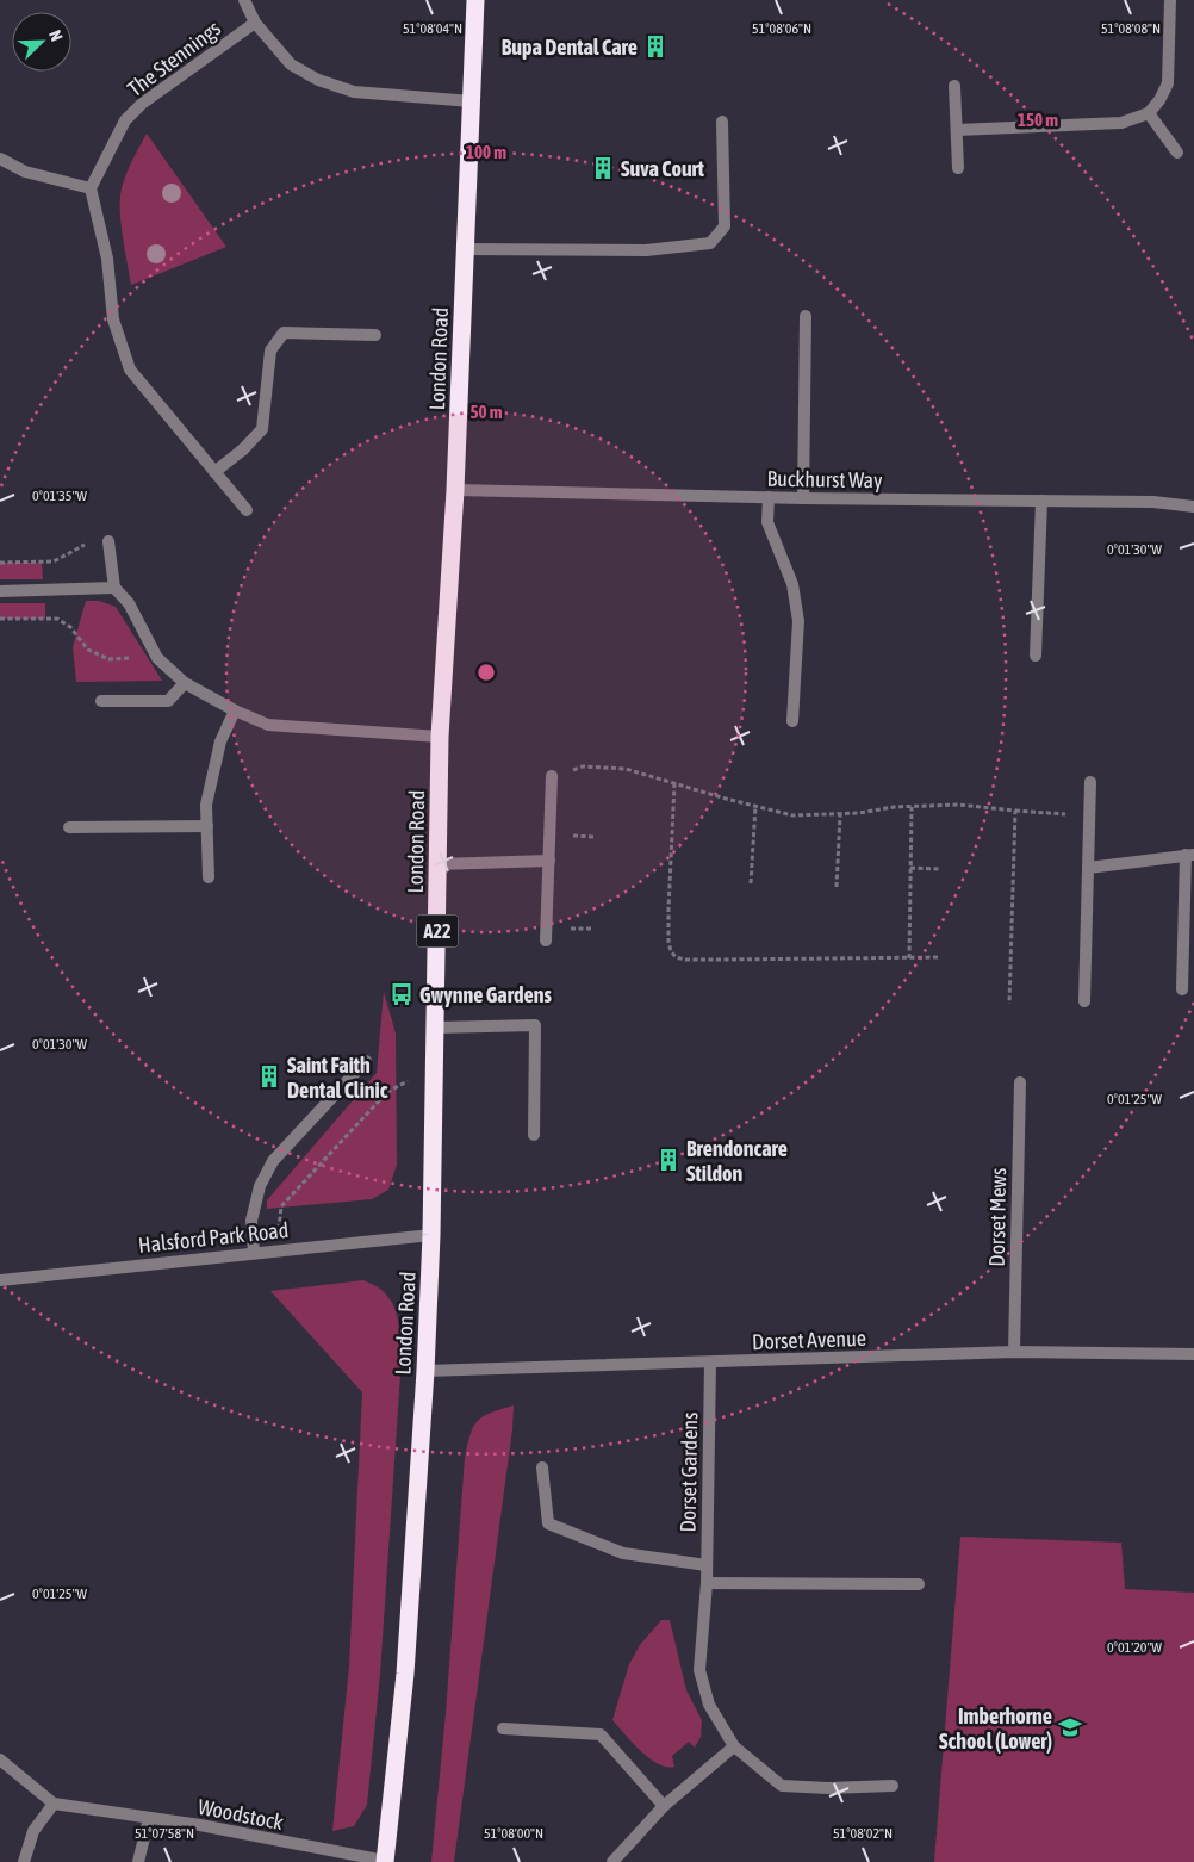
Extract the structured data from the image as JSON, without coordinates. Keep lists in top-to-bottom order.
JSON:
{
  "streets": {
    "highway": ["London Road", "A22"],
    "street": [
      "The Stennings",
      "Buckhurst Way",
      "Dorset Mews",
      "Halsford Park Road",
      "Dorset Avenue",
      "Dorset Gardens",
      "Woodstock"
    ]
  },
  "crossings": [
    ["London Road", "Buckhurst Way"],
    ["London Road", "Halsford Park Road"],
    ["London Road", "Dorset Avenue"],
    ["London Road", "Woodstock"],
    ["Dorset Mews", "Dorset Avenue"],
    ["Dorset Avenue", "Dorset Gardens"]
  ],
  "places": {
    "building": [
      "Bupa Dental Care",
      "Suva Court",
      "Saint Faith Dental Clinic",
      "Brendoncare Stildon"
    ],
    "bus stop": ["Gwynne Gardens"],
    "school or university": ["Imberhorne School (Lower)"]
  },
  "north": "top right",
  "coordinates": [
    "51°08'06\"N",
    "51°08'04\"N",
    "51°08'08\"N",
    "0°01'35\"W",
    "0°01'30\"W",
    "0°01'25\"W",
    "0°01'20\"W",
    "51°07'58\"N",
    "51°08'00\"N",
    "51°08'02\"N"
  ],
  "rings": ["150 m", "100 m", "50 m"]
}
